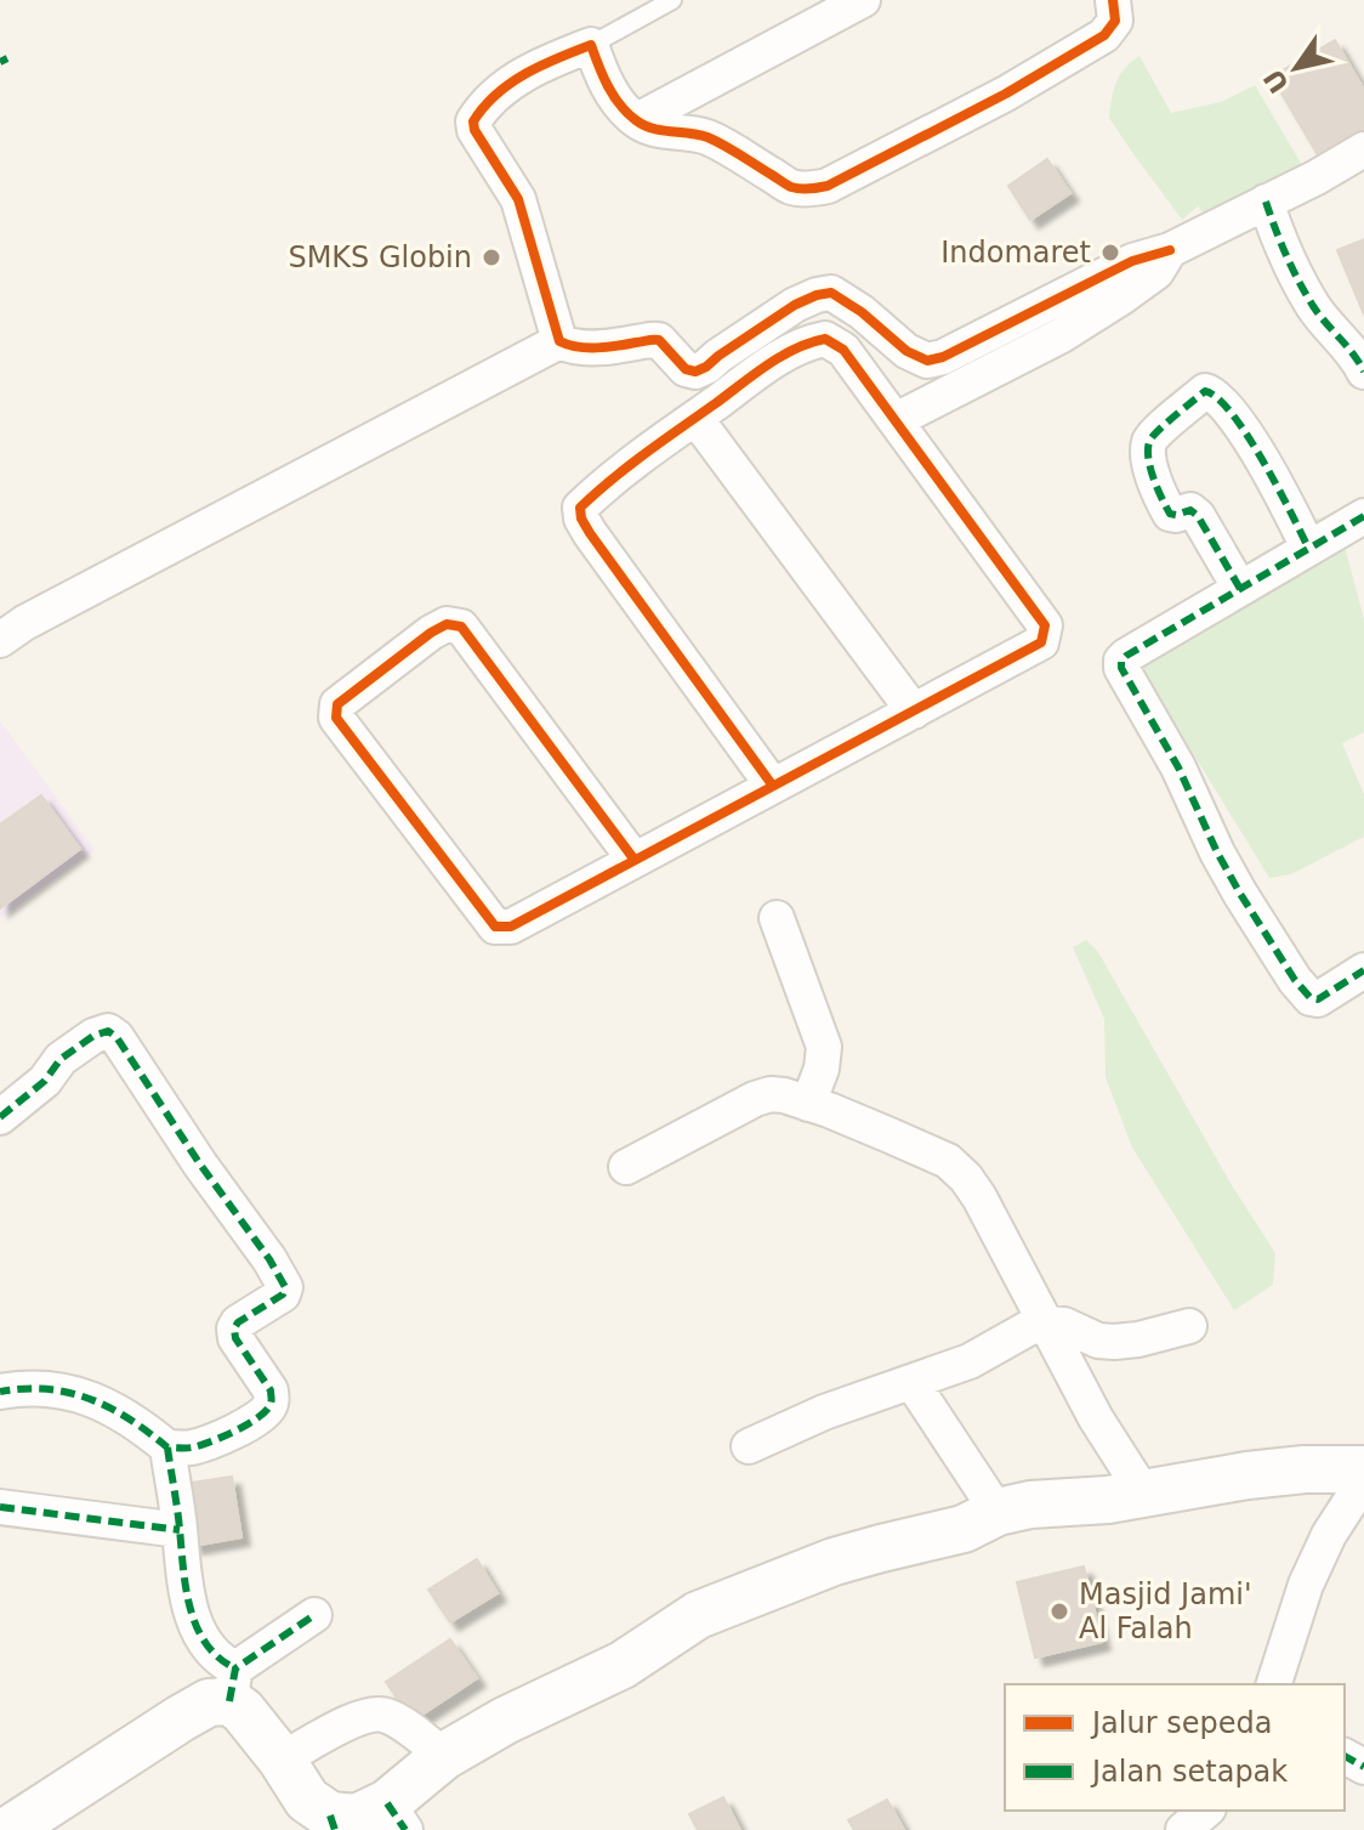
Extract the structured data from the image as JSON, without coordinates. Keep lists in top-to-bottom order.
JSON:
{
  "places": ["Indomaret", "SMKS Globin", "Masjid Jami' Al Falah"],
  "legend": ["Jalur sepeda", "Jalan setapak"],
  "north": "bottom left"
}
